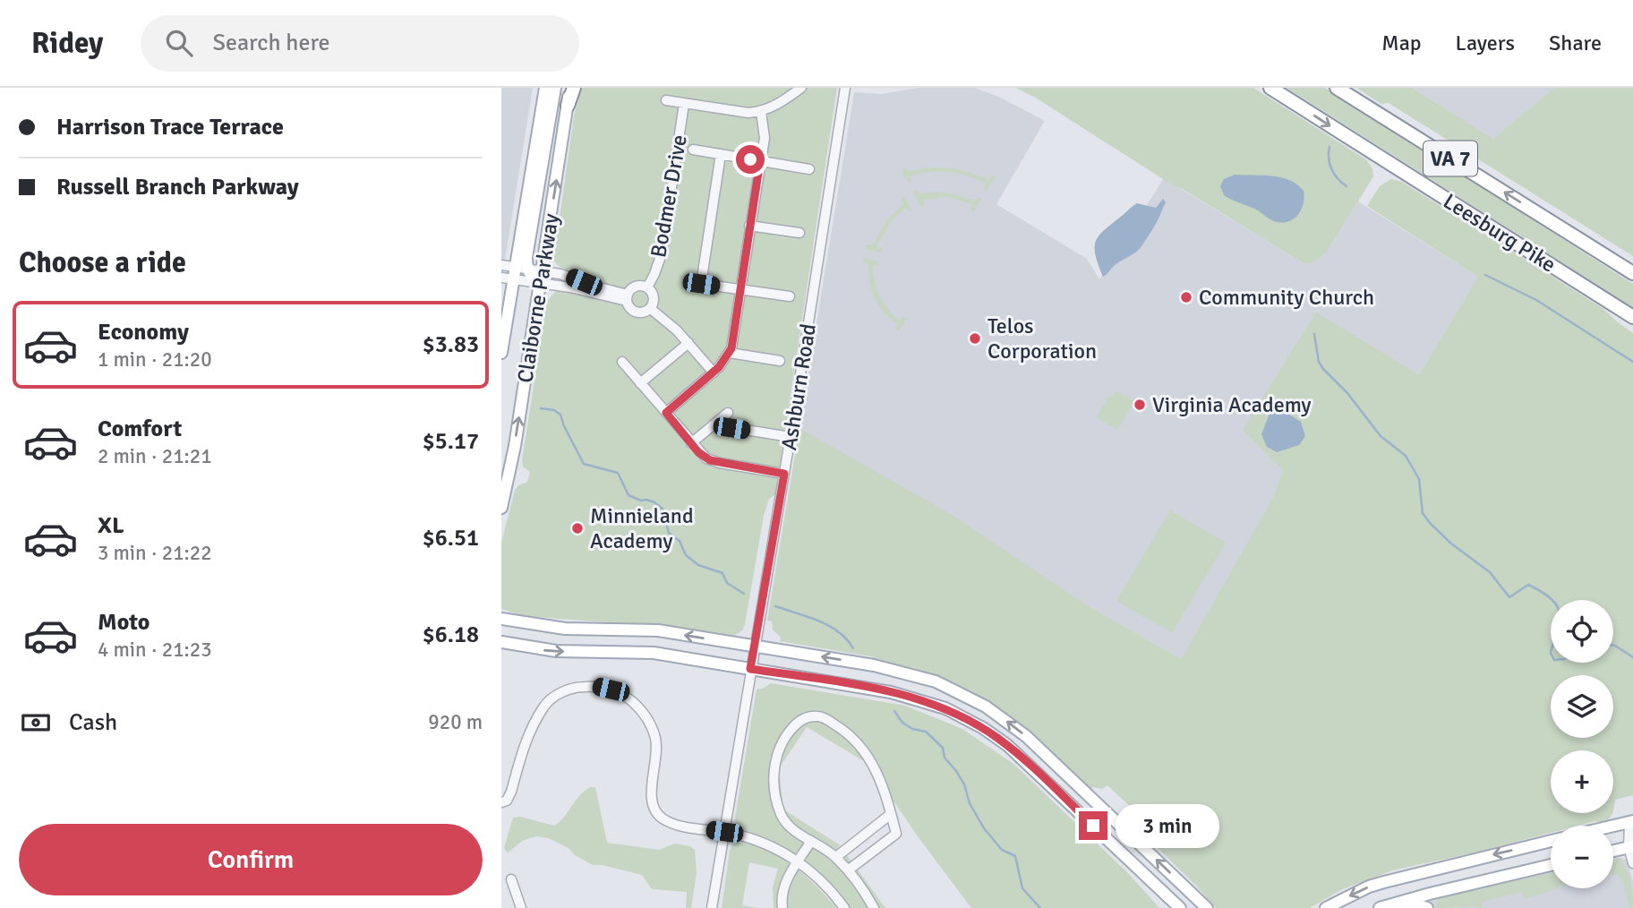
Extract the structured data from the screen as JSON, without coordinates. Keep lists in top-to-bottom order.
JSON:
{
  "streets": {
    "highway": ["VA 7", "Leesburg Pike"],
    "main road": ["Claiborne Parkway"],
    "street": ["Bodmer Drive", "Ashburn Road"]
  },
  "places": [
    "Community Church",
    "Telos Corporation",
    "Virginia Academy",
    "Minnieland Academy"
  ],
  "page": {
    "header": "Ridey",
    "search": "Search here",
    "nav": ["Map", "Layers", "Share"],
    "banner": ["Harrison Trace Terrace", "Russell Branch Parkway"],
    "heading": "Choose a ride",
    "list": [
      {
        "name": "Economy",
        "note": "1 min · 21:20",
        "value": "$3.83"
      },
      {
        "name": "Comfort",
        "note": "2 min · 21:21",
        "value": "$5.17"
      },
      {
        "name": "XL",
        "note": "3 min · 21:22",
        "value": "$6.51"
      },
      {
        "name": "Moto",
        "note": "4 min · 21:23",
        "value": "$6.18"
      }
    ],
    "map_buttons": ["+", "−"],
    "pay": ["Cash", "920 m"],
    "bubble": "3 min",
    "buttons": "Confirm"
  }
}
